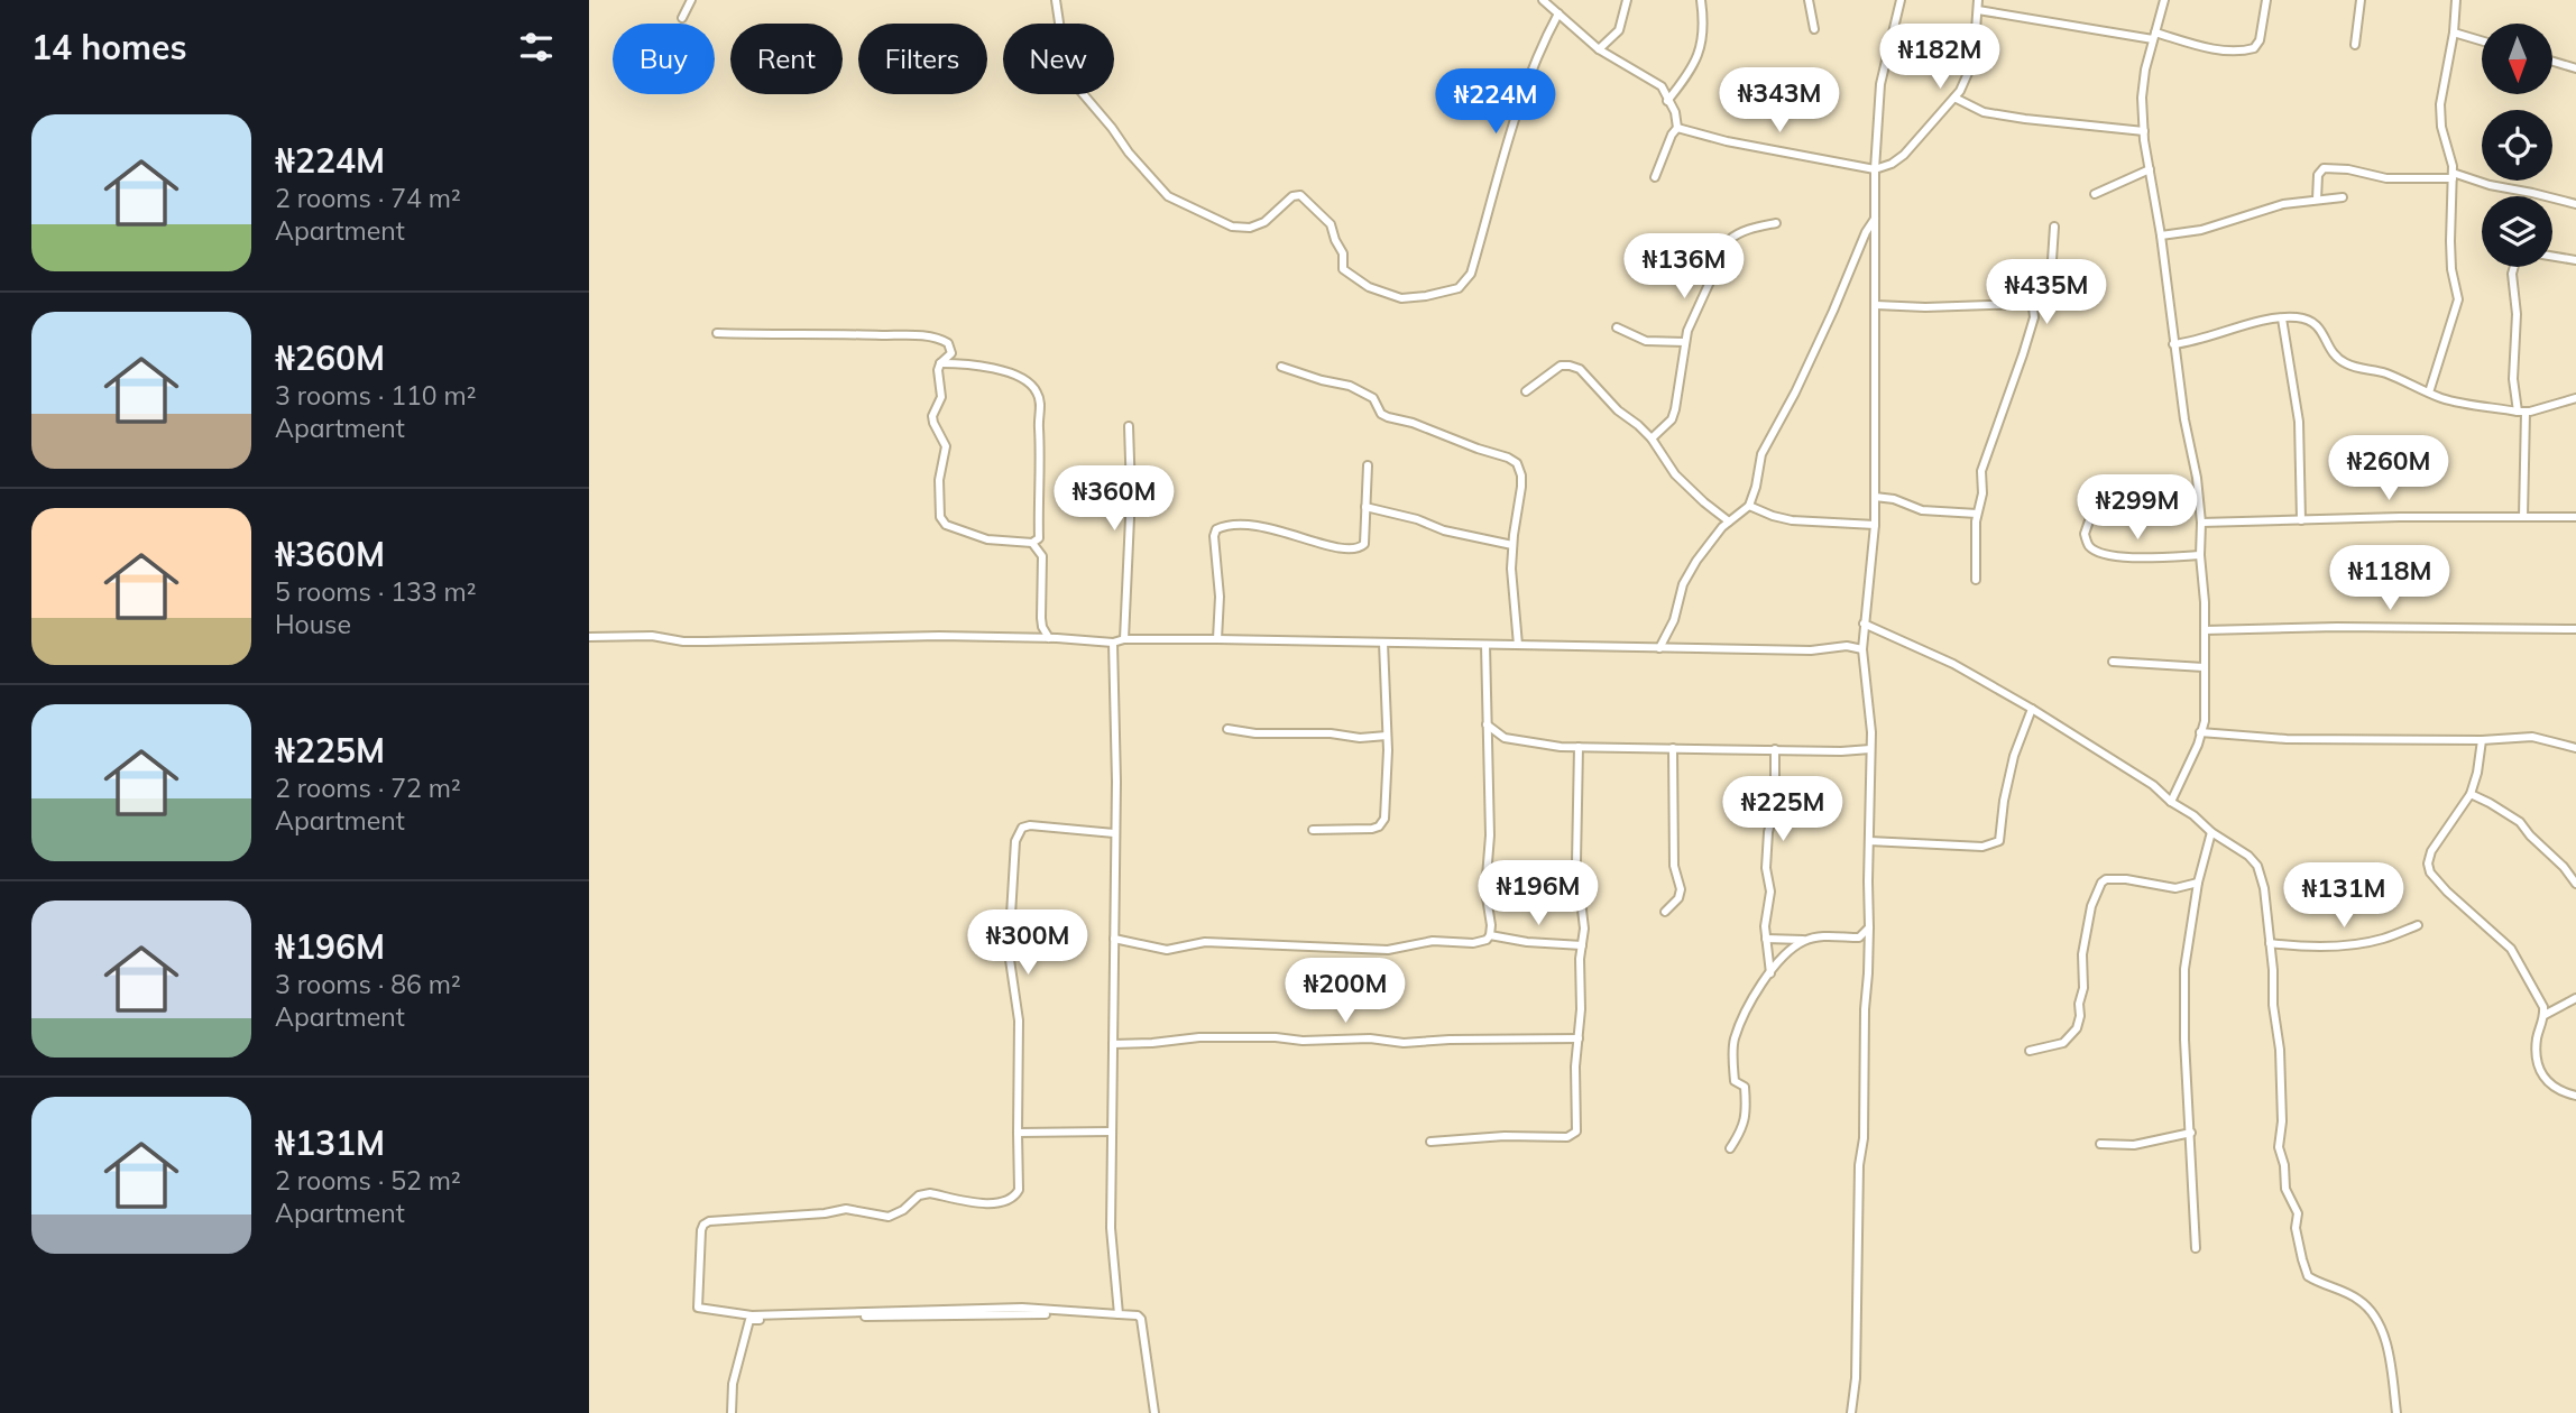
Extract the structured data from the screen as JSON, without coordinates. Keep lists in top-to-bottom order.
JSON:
{
  "north": "bottom",
  "page": {
    "heading": "14 homes",
    "price": [
      "₦182M",
      "₦343M",
      "₦224M",
      "₦136M",
      "₦435M",
      "₦260M",
      "₦360M",
      "₦299M",
      "₦118M",
      "₦225M",
      "₦196M",
      "₦131M",
      "₦300M",
      "₦200M"
    ],
    "chip": [
      "Buy",
      "Rent",
      "Filters",
      "New"
    ],
    "list": [
      {
        "name": "₦224M",
        "note": "2 rooms · 74 m² · Apartment"
      },
      {
        "name": "₦260M",
        "note": "3 rooms · 110 m² · Apartment"
      },
      {
        "name": "₦360M",
        "note": "5 rooms · 133 m² · House"
      },
      {
        "name": "₦225M",
        "note": "2 rooms · 72 m² · Apartment"
      },
      {
        "name": "₦196M",
        "note": "3 rooms · 86 m² · Apartment"
      },
      {
        "name": "₦131M",
        "note": "2 rooms · 52 m² · Apartment"
      }
    ]
  }
}
